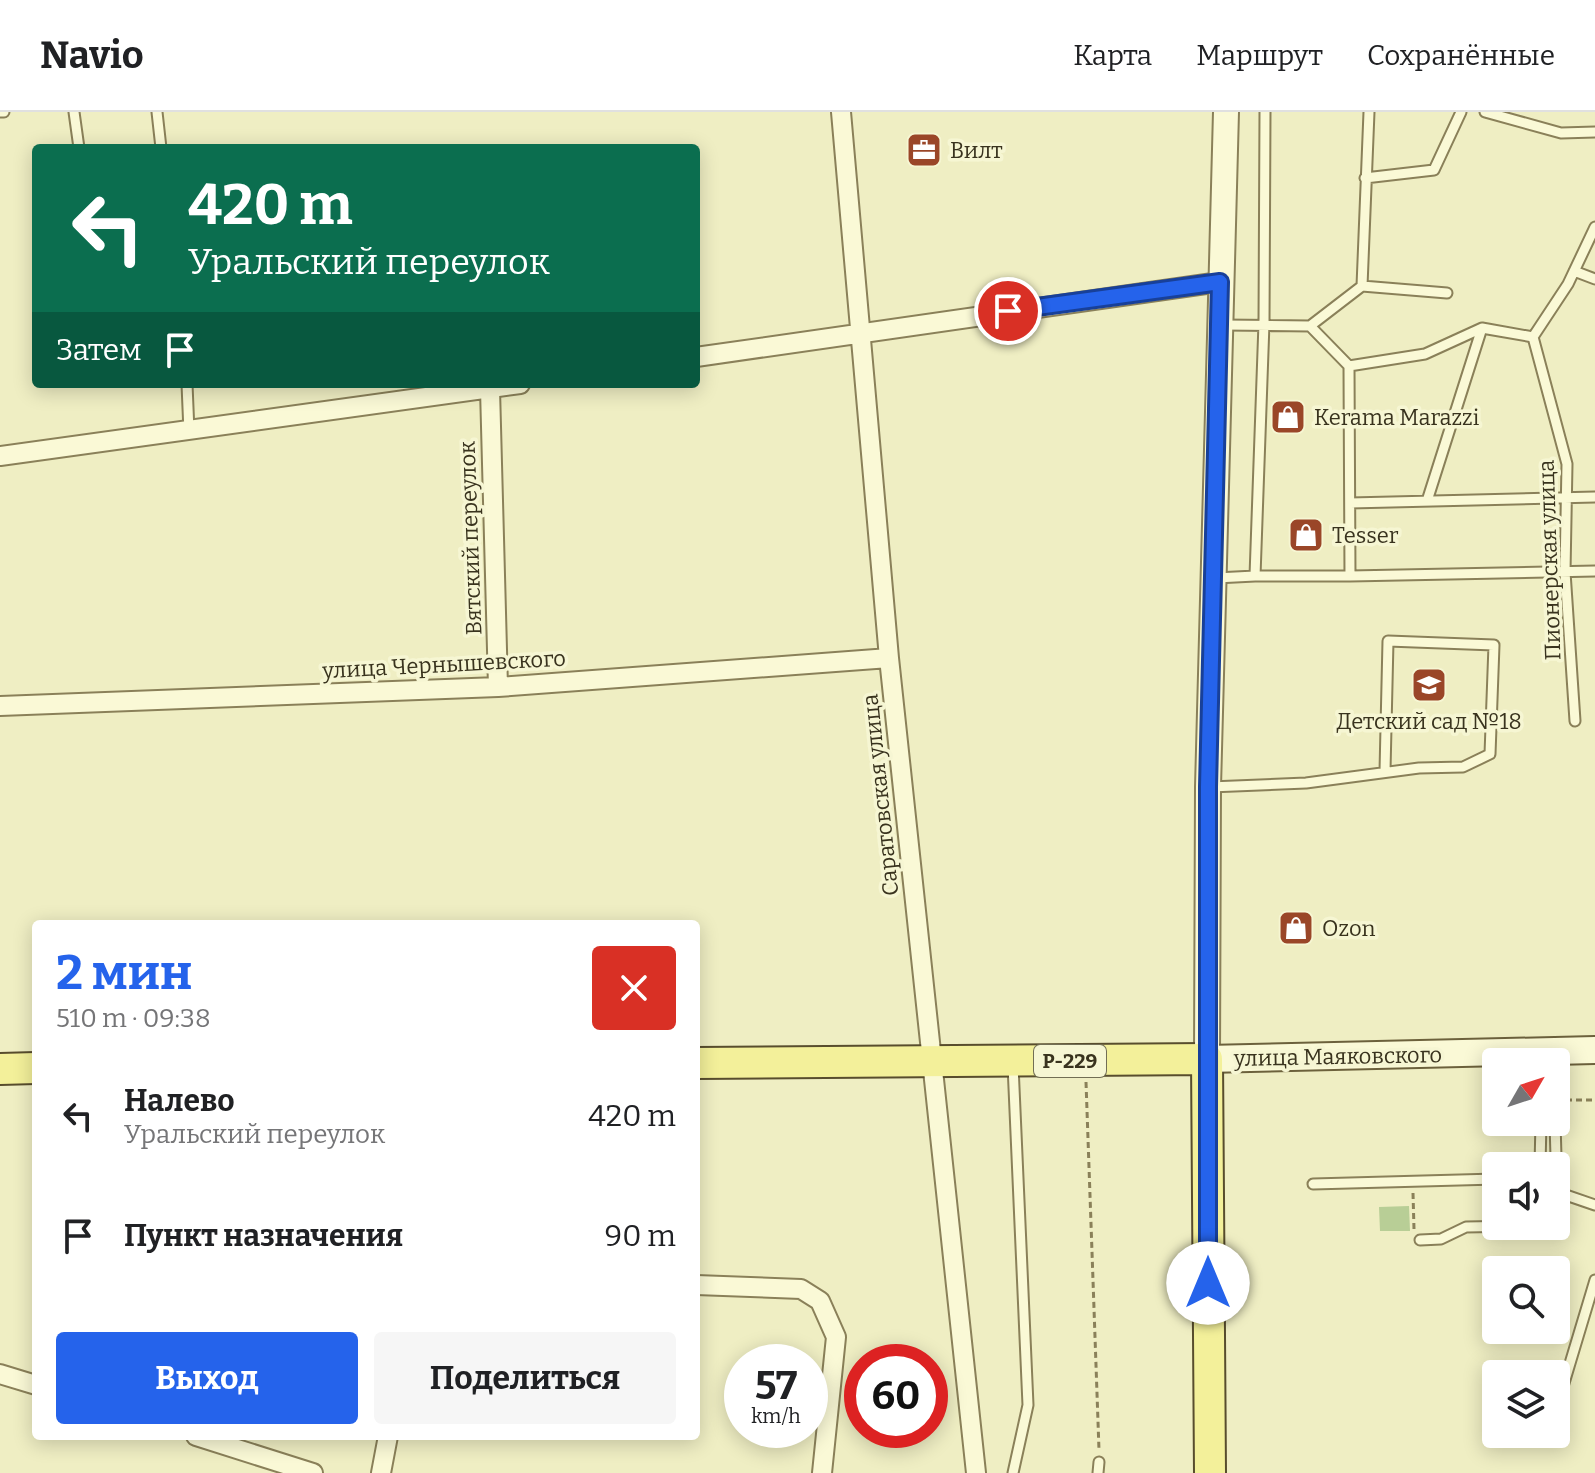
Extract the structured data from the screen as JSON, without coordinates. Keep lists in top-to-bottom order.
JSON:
{
  "streets": {
    "main road": ["улица Маяковского", "Р-229"],
    "street": ["Вятский переулок", "улица Чернышевского", "Саратовская улица"],
    "lane": ["Пионерская улица"]
  },
  "crossings": [
    ["Вятский переулок", "улица Чернышевского"],
    ["улица Чернышевского", "Саратовская улица"],
    ["Саратовская улица", "улица Маяковского"]
  ],
  "places": {
    "office": ["Вилт"],
    "shop": ["Kerama Marazzi", "Tesser", "Ozon"],
    "school or university": ["Детский сад №18"]
  },
  "north": "top right",
  "page": {
    "header": "Navio",
    "nav": ["Карта", "Маршрут", "Сохранённые"],
    "turn": ["420 m", "Уральский переулок"],
    "then": "Затем",
    "heading": ["2 мин", "510 m · 09:38"],
    "list": [
      {
        "name": "Налево",
        "note": "Уральский переулок",
        "value": "420 m"
      },
      {
        "name": "Пункт назначения",
        "value": "90 m"
      }
    ],
    "buttons": ["Выход", "Поделиться"],
    "speed": "57 km/h",
    "limit": "60"
  }
}
